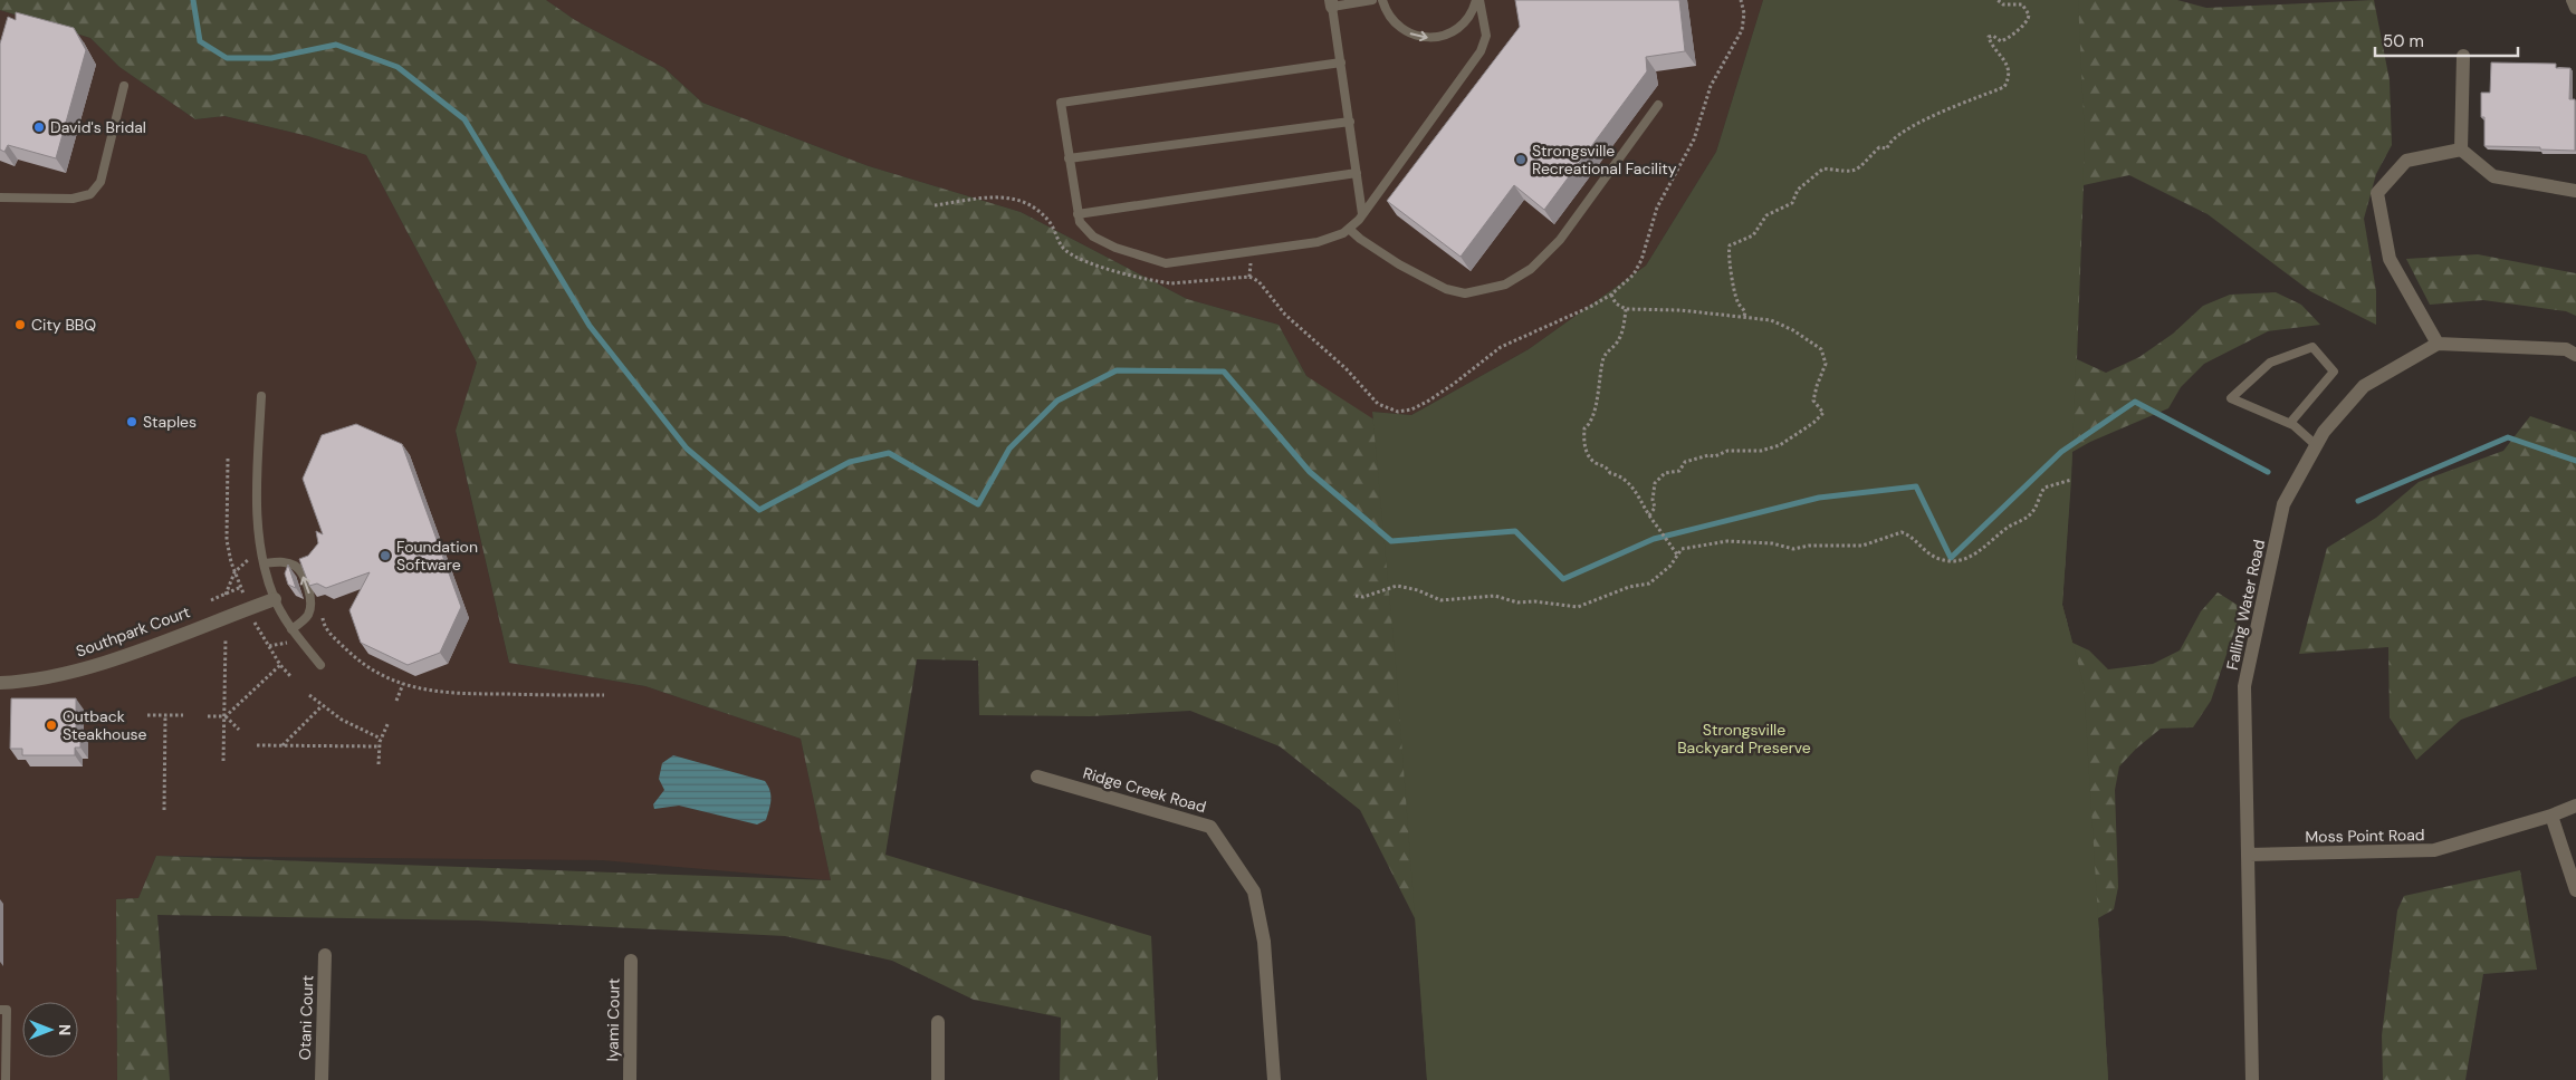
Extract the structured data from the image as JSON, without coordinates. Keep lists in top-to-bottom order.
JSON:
{
  "streets": {
    "street": [
      "Falling Water Road",
      "Southpark Court",
      "Ridge Creek Road",
      "Moss Point Road",
      "Otani Court",
      "Iyami Court"
    ]
  },
  "crossings": [
    ["Falling Water Road", "Moss Point Road"]
  ],
  "parks": ["Strongsville Backyard Preserve"],
  "places": [
    "David's Bridal",
    "Strongsville Recreational Facility",
    "City BBQ",
    "Staples",
    "Foundation Software",
    "Outback Steakhouse"
  ],
  "scale_bar": "50 m",
  "north": "right"
}
